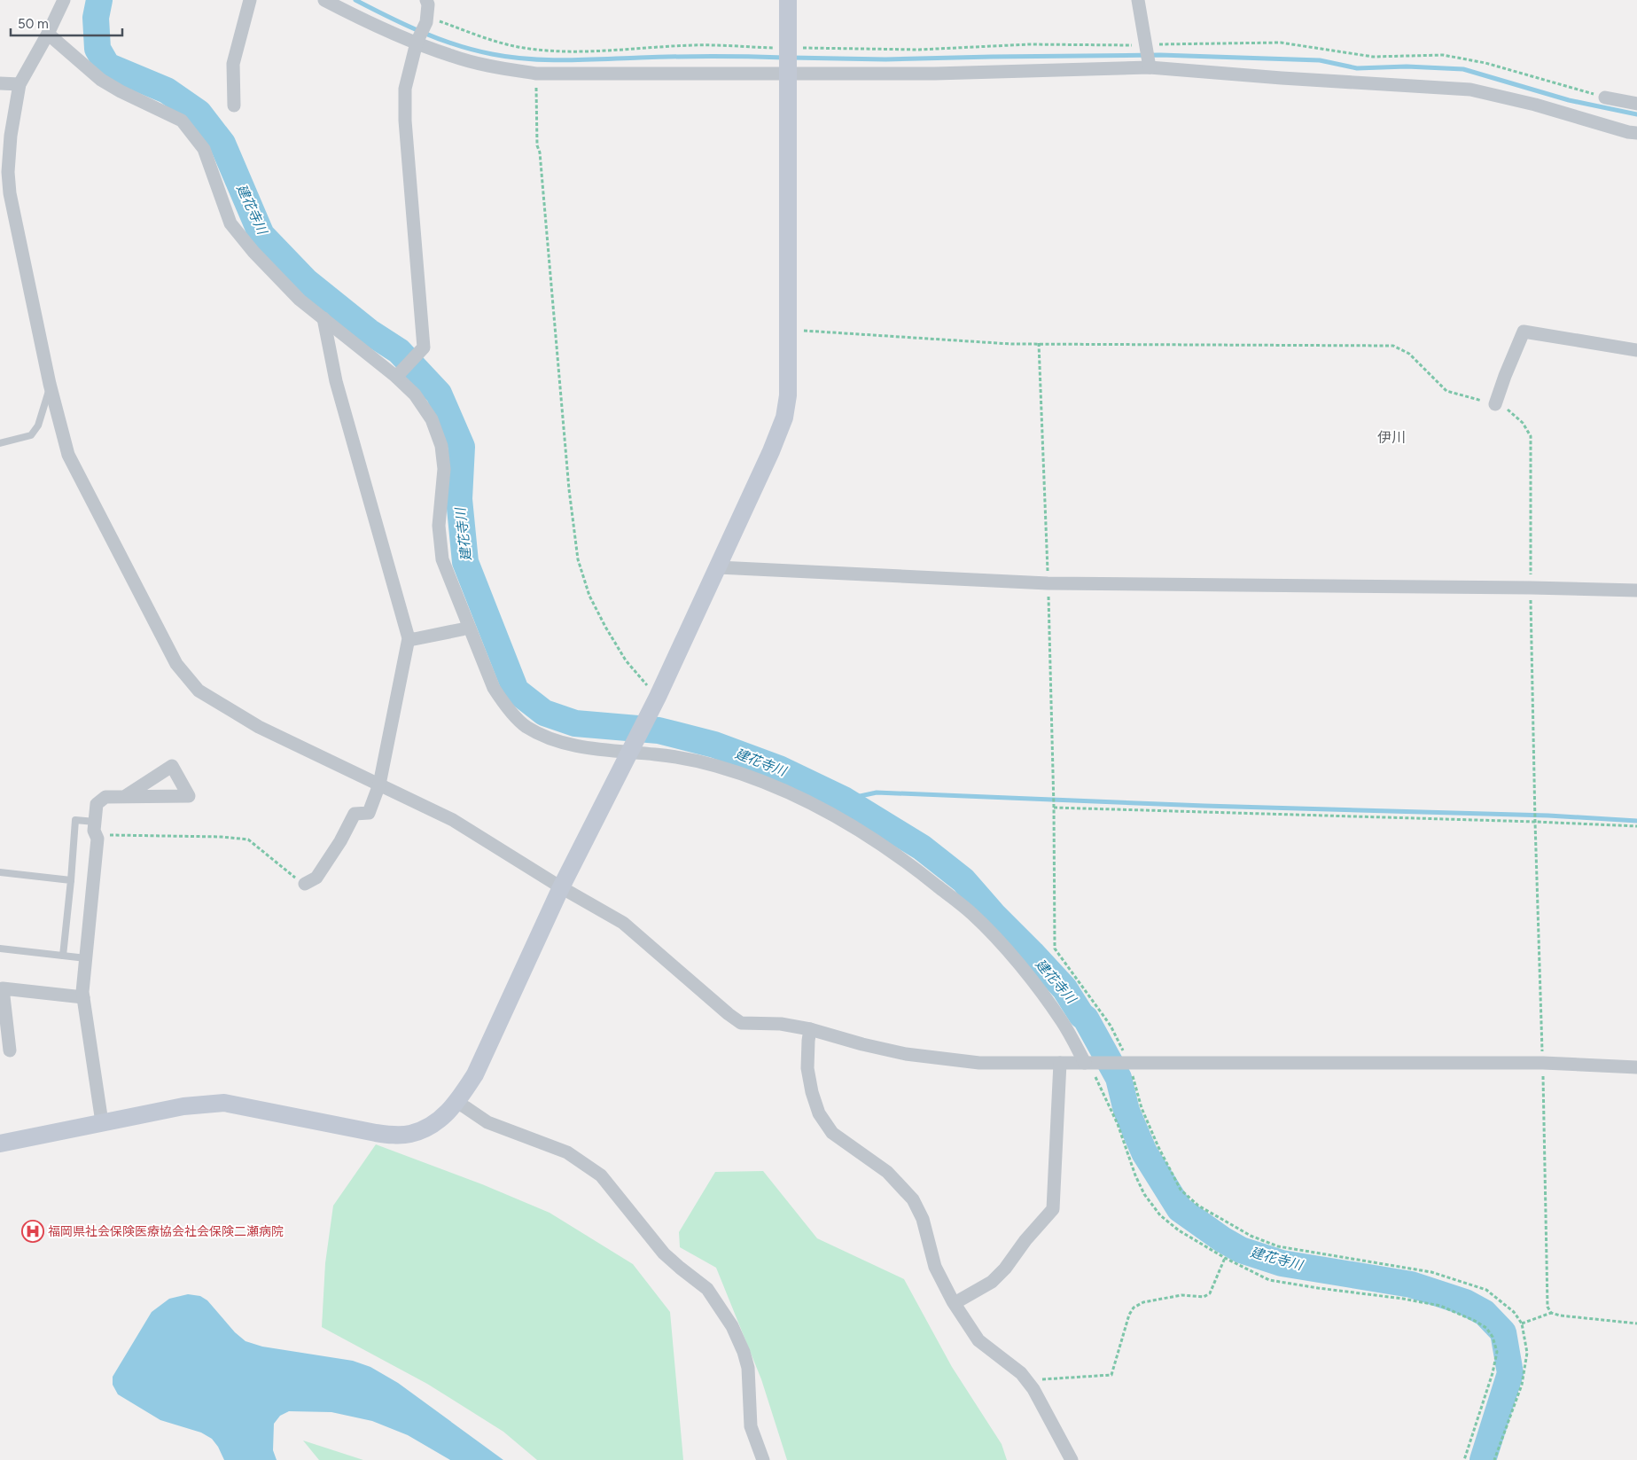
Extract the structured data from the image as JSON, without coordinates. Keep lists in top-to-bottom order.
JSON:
{
  "districts": ["伊川"],
  "water": ["建花寺川"],
  "places": {
    "hospital": ["福岡県社会保険医療協会社会保険二瀬病院"]
  },
  "scale_bar": "50 m"
}
